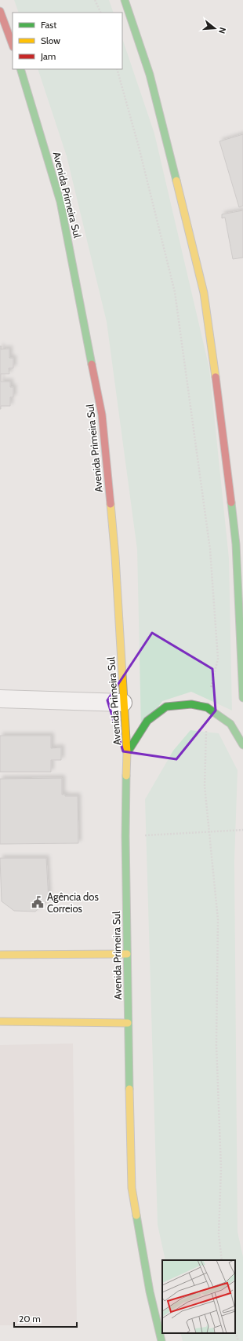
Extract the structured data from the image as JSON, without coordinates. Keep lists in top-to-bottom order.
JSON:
{
  "streets": {
    "main road": ["Avenida Primeira Sul"]
  },
  "places": {
    "public building": ["Agência dos Correios"]
  },
  "legend": ["Fast", "Slow", "Jam"],
  "scale_bar": "20 m",
  "north": "right"
}
